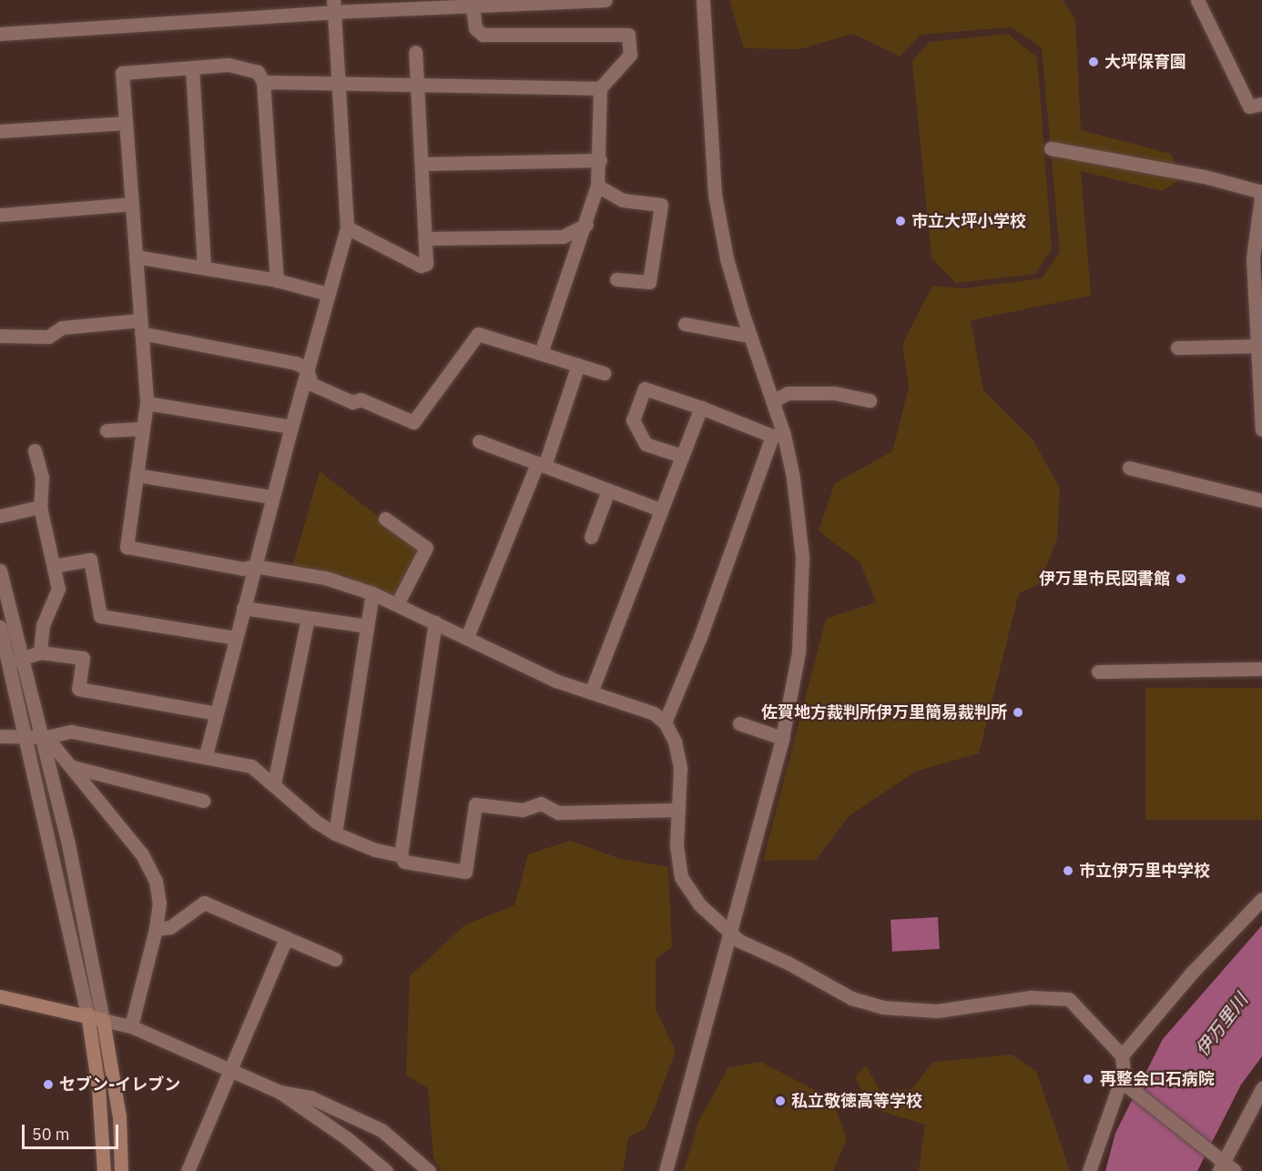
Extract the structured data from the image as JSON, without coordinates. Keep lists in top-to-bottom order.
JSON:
{
  "water": ["伊万里川"],
  "places": [
    "大坪保育園",
    "市立大坪小学校",
    "伊万里市民図書館",
    "佐賀地方裁判所伊万里簡易裁判所",
    "市立伊万里中学校",
    "再整会口石病院",
    "セブン-イレブン",
    "私立敬徳高等学校"
  ],
  "scale_bar": "50 m"
}
